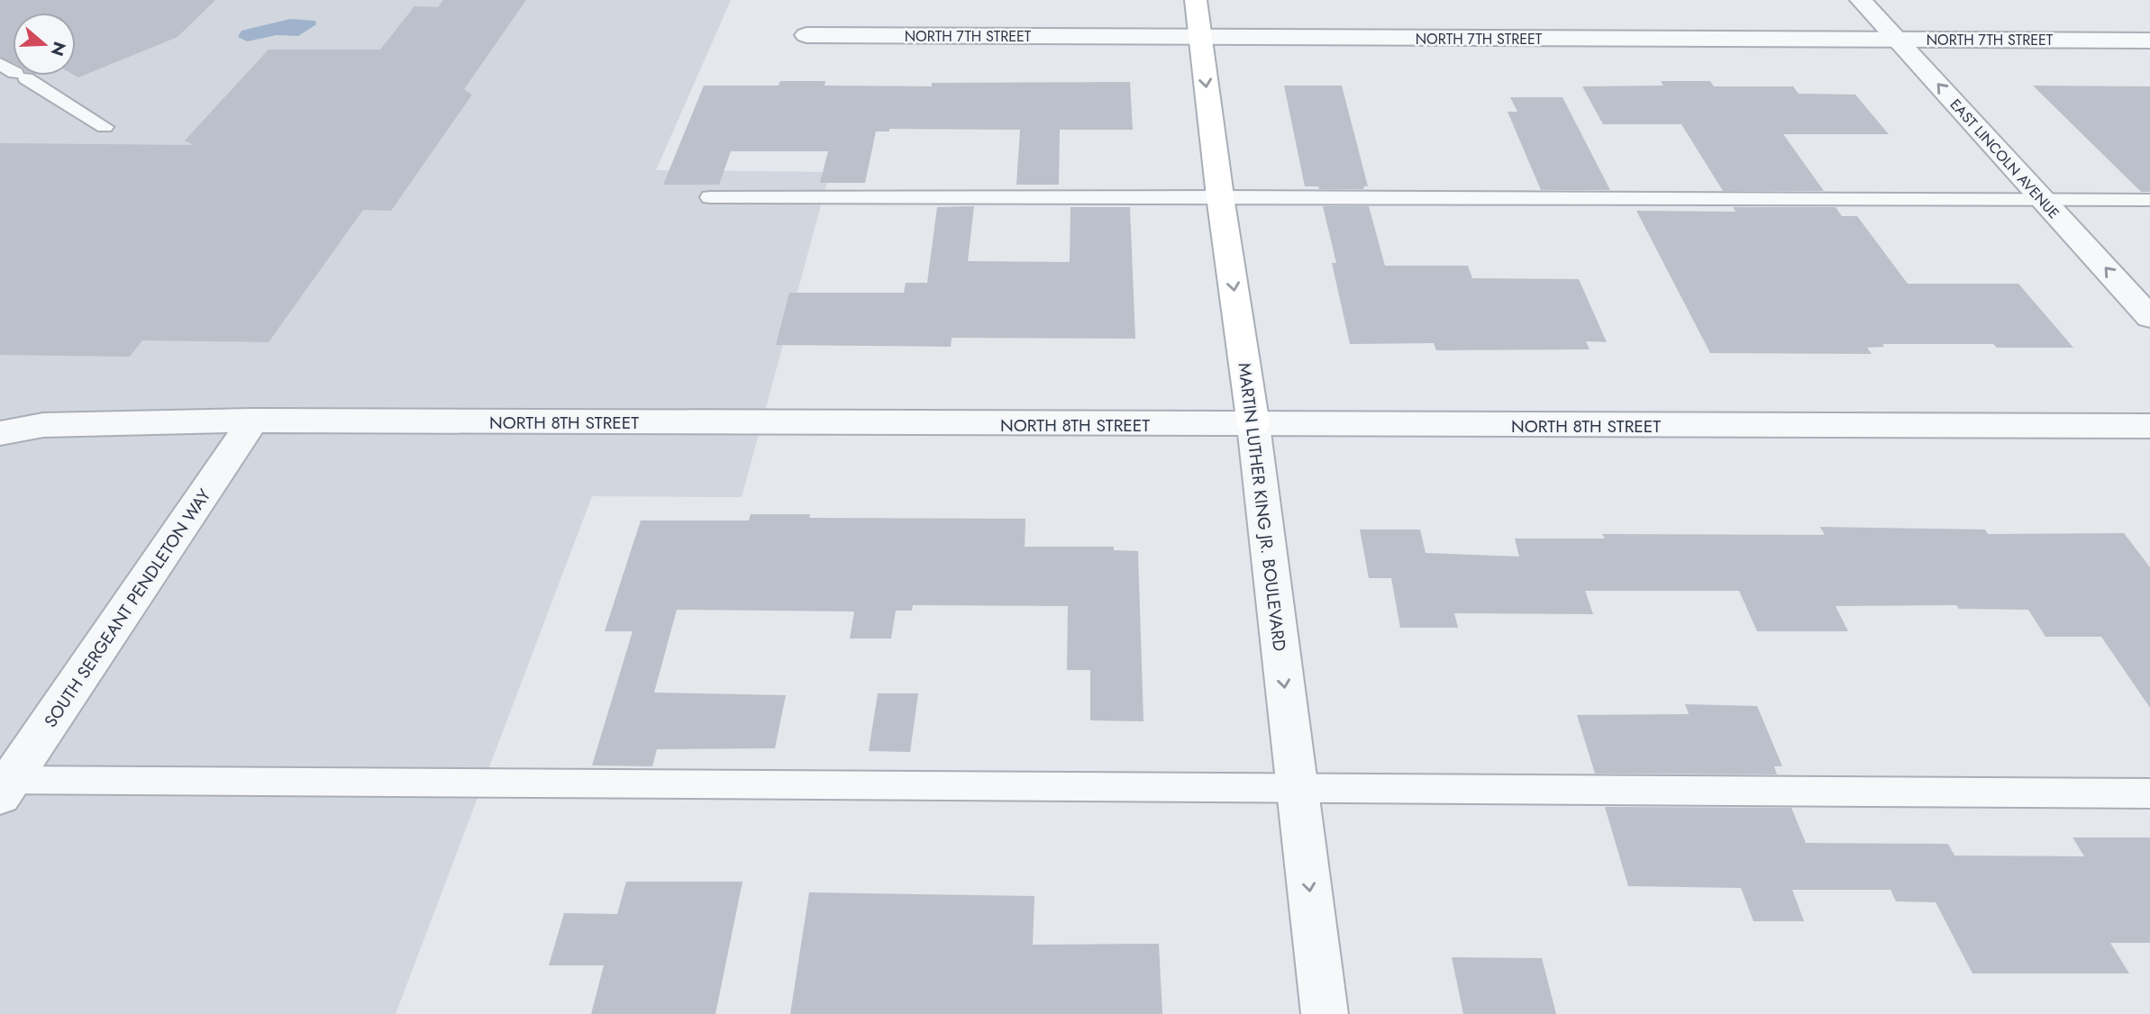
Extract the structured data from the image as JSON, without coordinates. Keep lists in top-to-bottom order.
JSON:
{
  "streets": {
    "main road": ["MARTIN LUTHER KING JR. BOULEVARD"],
    "street": [
      "NORTH 7TH STREET",
      "EAST LINCOLN AVENUE",
      "NORTH 8TH STREET",
      "SOUTH SERGEANT PENDLETON WAY"
    ]
  },
  "crossings": [
    ["NORTH 7TH STREET", "EAST LINCOLN AVENUE"],
    ["NORTH 7TH STREET", "MARTIN LUTHER KING JR. BOULEVARD"],
    ["NORTH 8TH STREET", "MARTIN LUTHER KING JR. BOULEVARD"],
    ["NORTH 8TH STREET", "SOUTH SERGEANT PENDLETON WAY"]
  ],
  "one_way": ["EAST LINCOLN AVENUE", "MARTIN LUTHER KING JR. BOULEVARD"],
  "north": "right"
}
